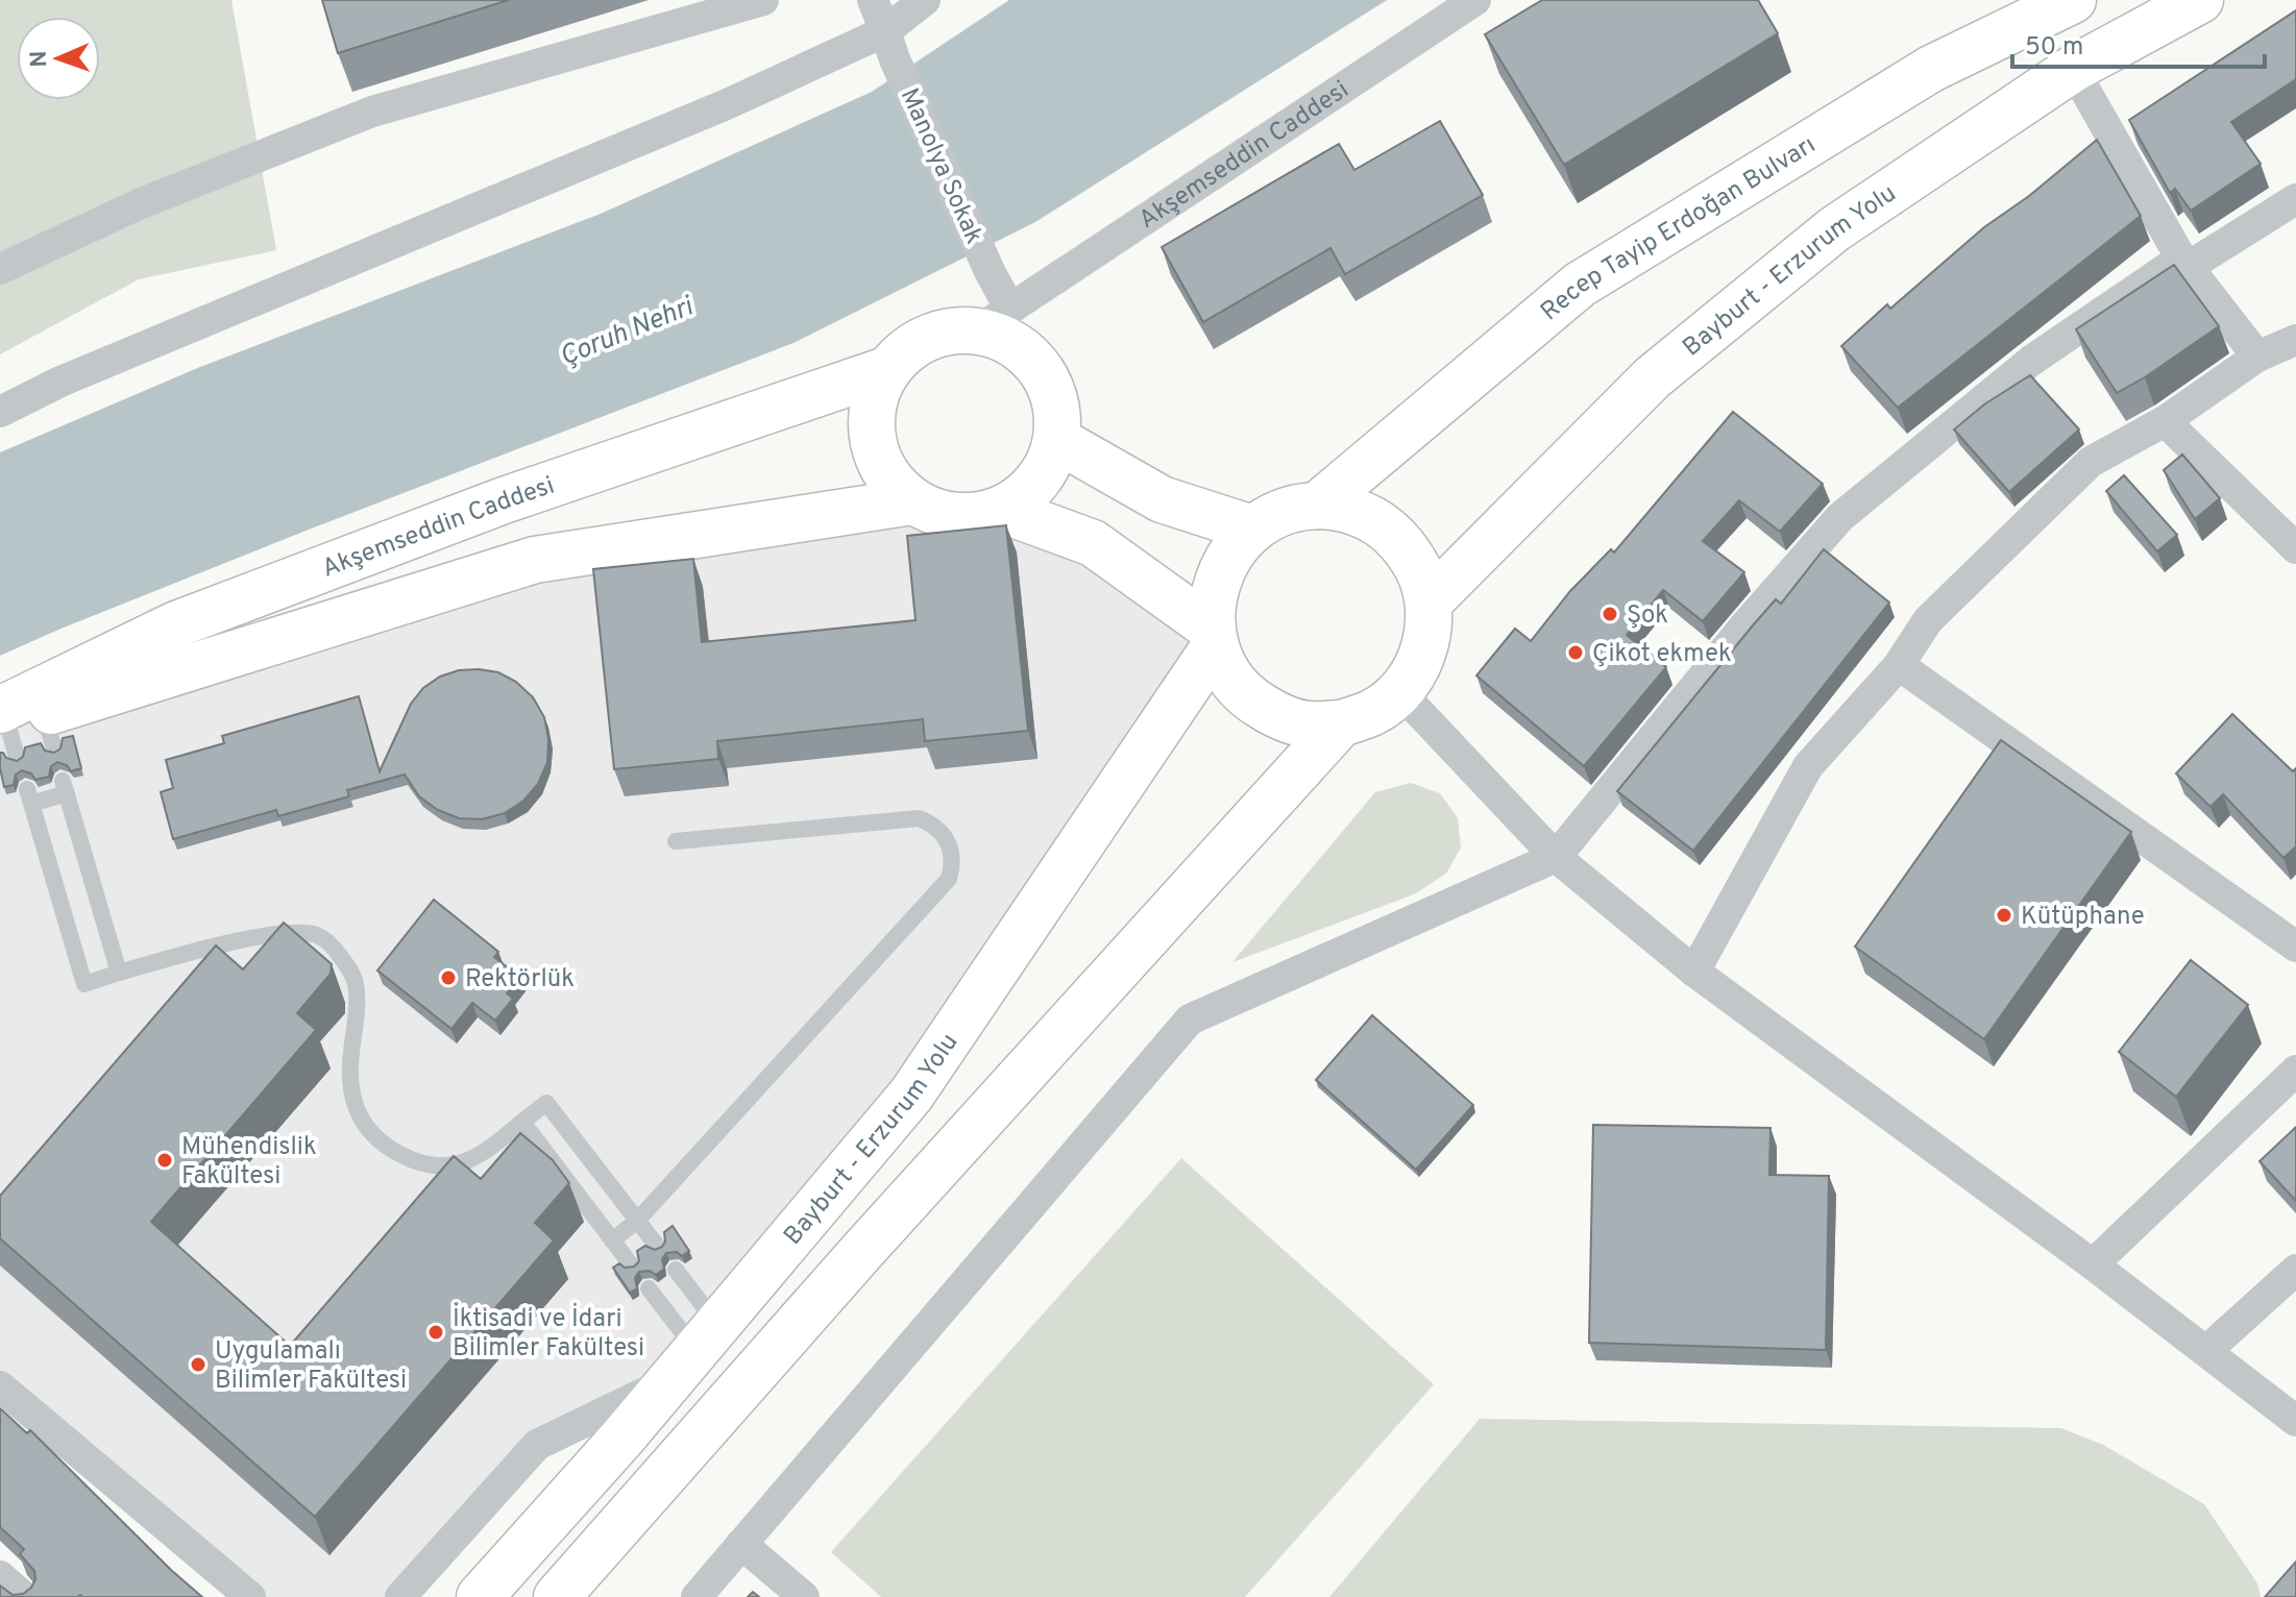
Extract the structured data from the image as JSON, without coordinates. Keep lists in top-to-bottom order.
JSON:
{
  "streets": {
    "main road": ["Akşemseddin Caddesi", "Recep Tayip Erdoğan Bulvarı", "Bayburt - Erzurum Yolu"],
    "street": ["Manolya Sokak"]
  },
  "crossings": [
    ["Akşemseddin Caddesi", "Manolya Sokak"],
    ["Akşemseddin Caddesi", "Recep Tayip Erdoğan Bulvarı"],
    ["Akşemseddin Caddesi", "Bayburt - Erzurum Yolu"],
    ["Recep Tayip Erdoğan Bulvarı", "Bayburt - Erzurum Yolu"]
  ],
  "water": ["Çoruh Nehri"],
  "places": [
    "Şok",
    "Çikot ekmek",
    "Kütüphane",
    "Rektörlük",
    "Mühendislik Fakültesi",
    "İktisadi ve İdari Bilimler Fakültesi",
    "Uygulamalı Bilimler Fakültesi"
  ],
  "scale_bar": "50 m",
  "north": "left"
}
